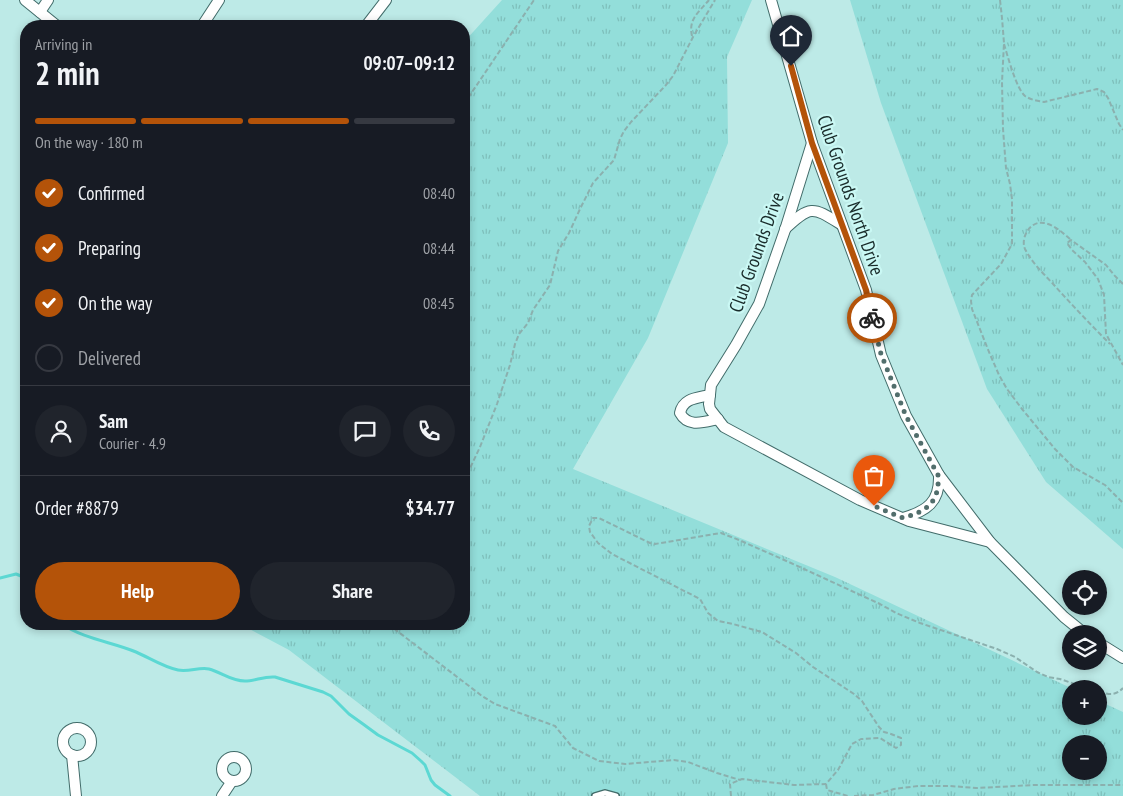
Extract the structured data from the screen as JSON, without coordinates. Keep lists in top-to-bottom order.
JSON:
{
  "streets": {
    "street": ["Club Grounds North Drive", "Club Grounds Drive"]
  },
  "crossings": [
    ["Club Grounds North Drive", "Club Grounds Drive"]
  ],
  "page": {
    "heading": ["2 min", "Arriving in", "09:07–09:12"],
    "panel": [
      "Sam",
      "Courier · 4.9",
      "Order #8879",
      "$34.77"
    ],
    "bar": "On the way · 180 m",
    "list": [
      ["Confirmed", "08:40"],
      ["Preparing", "08:44"],
      ["On the way", "08:45"],
      "Delivered"
    ],
    "buttons": ["Help", "Share"],
    "map_buttons": ["+", "−"]
  }
}
